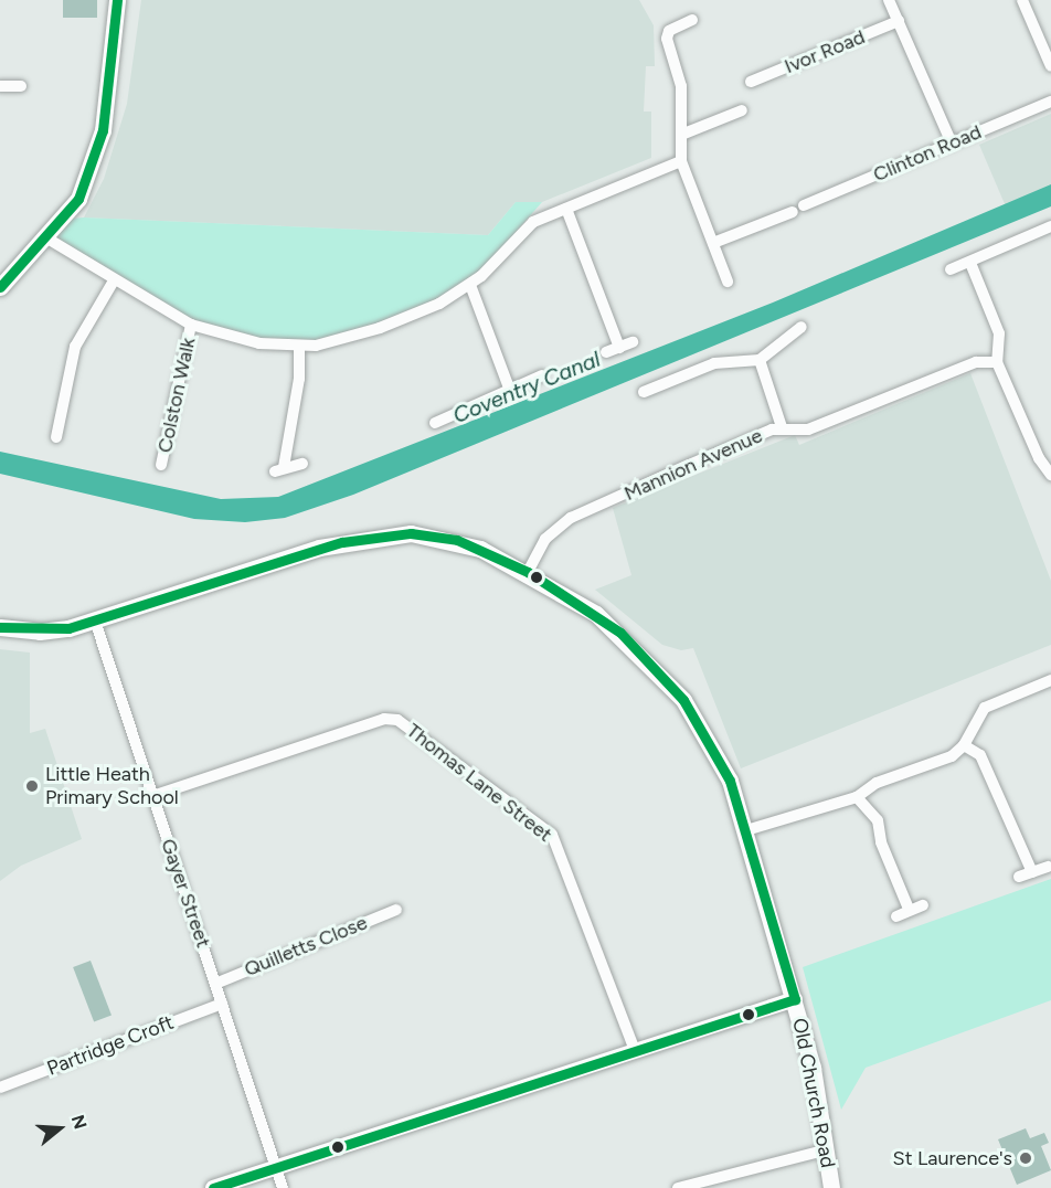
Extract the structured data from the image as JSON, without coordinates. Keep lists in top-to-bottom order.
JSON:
{
  "streets": {
    "main road": ["Old Church Road"],
    "street": [
      "Ivor Road",
      "Clinton Road",
      "Colston Walk",
      "Mannion Avenue",
      "Thomas Lane Street",
      "Gayer Street",
      "Quilletts Close",
      "Partridge Croft"
    ]
  },
  "crossings": [
    ["Mannion Avenue", "Old Church Road"],
    ["Thomas Lane Street", "Gayer Street"],
    ["Gayer Street", "Quilletts Close"],
    ["Gayer Street", "Partridge Croft"],
    ["Gayer Street", "Old Church Road"]
  ],
  "water": ["Coventry Canal"],
  "places": ["Little Heath Primary School", "St Laurence's"],
  "north": "right"
}
